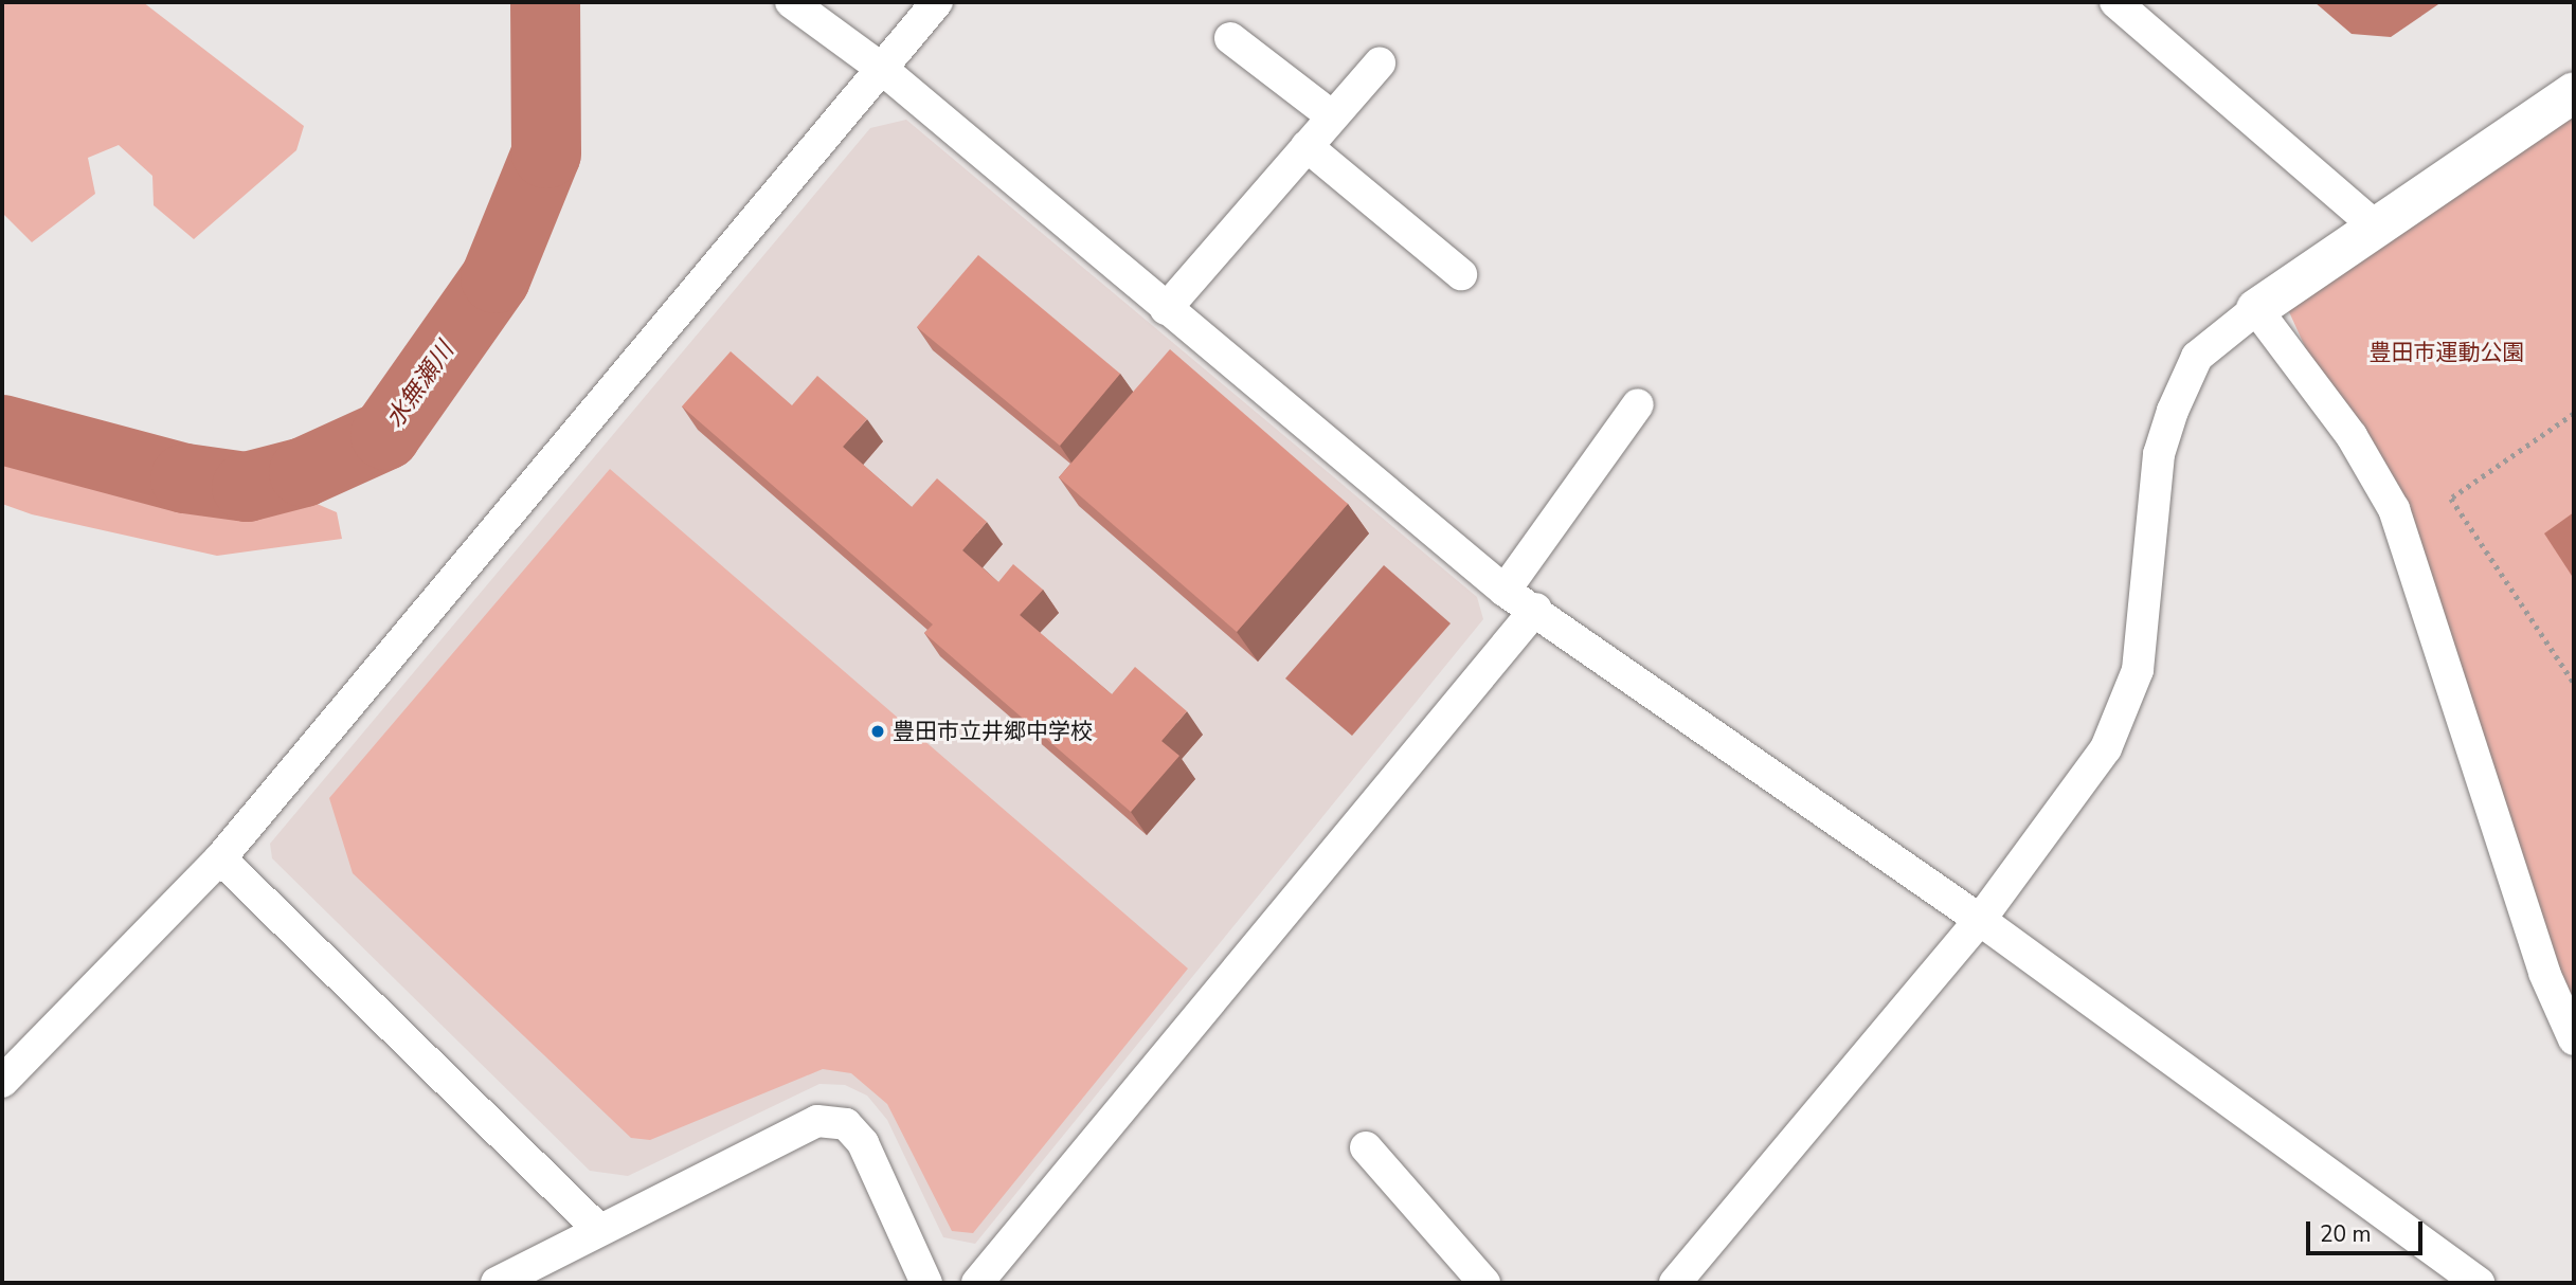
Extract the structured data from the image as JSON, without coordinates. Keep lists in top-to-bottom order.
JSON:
{
  "water": ["水無瀬川"],
  "parks": ["豊田市運動公園"],
  "places": ["豊田市立井郷中学校"],
  "scale_bar": "20 m"
}
